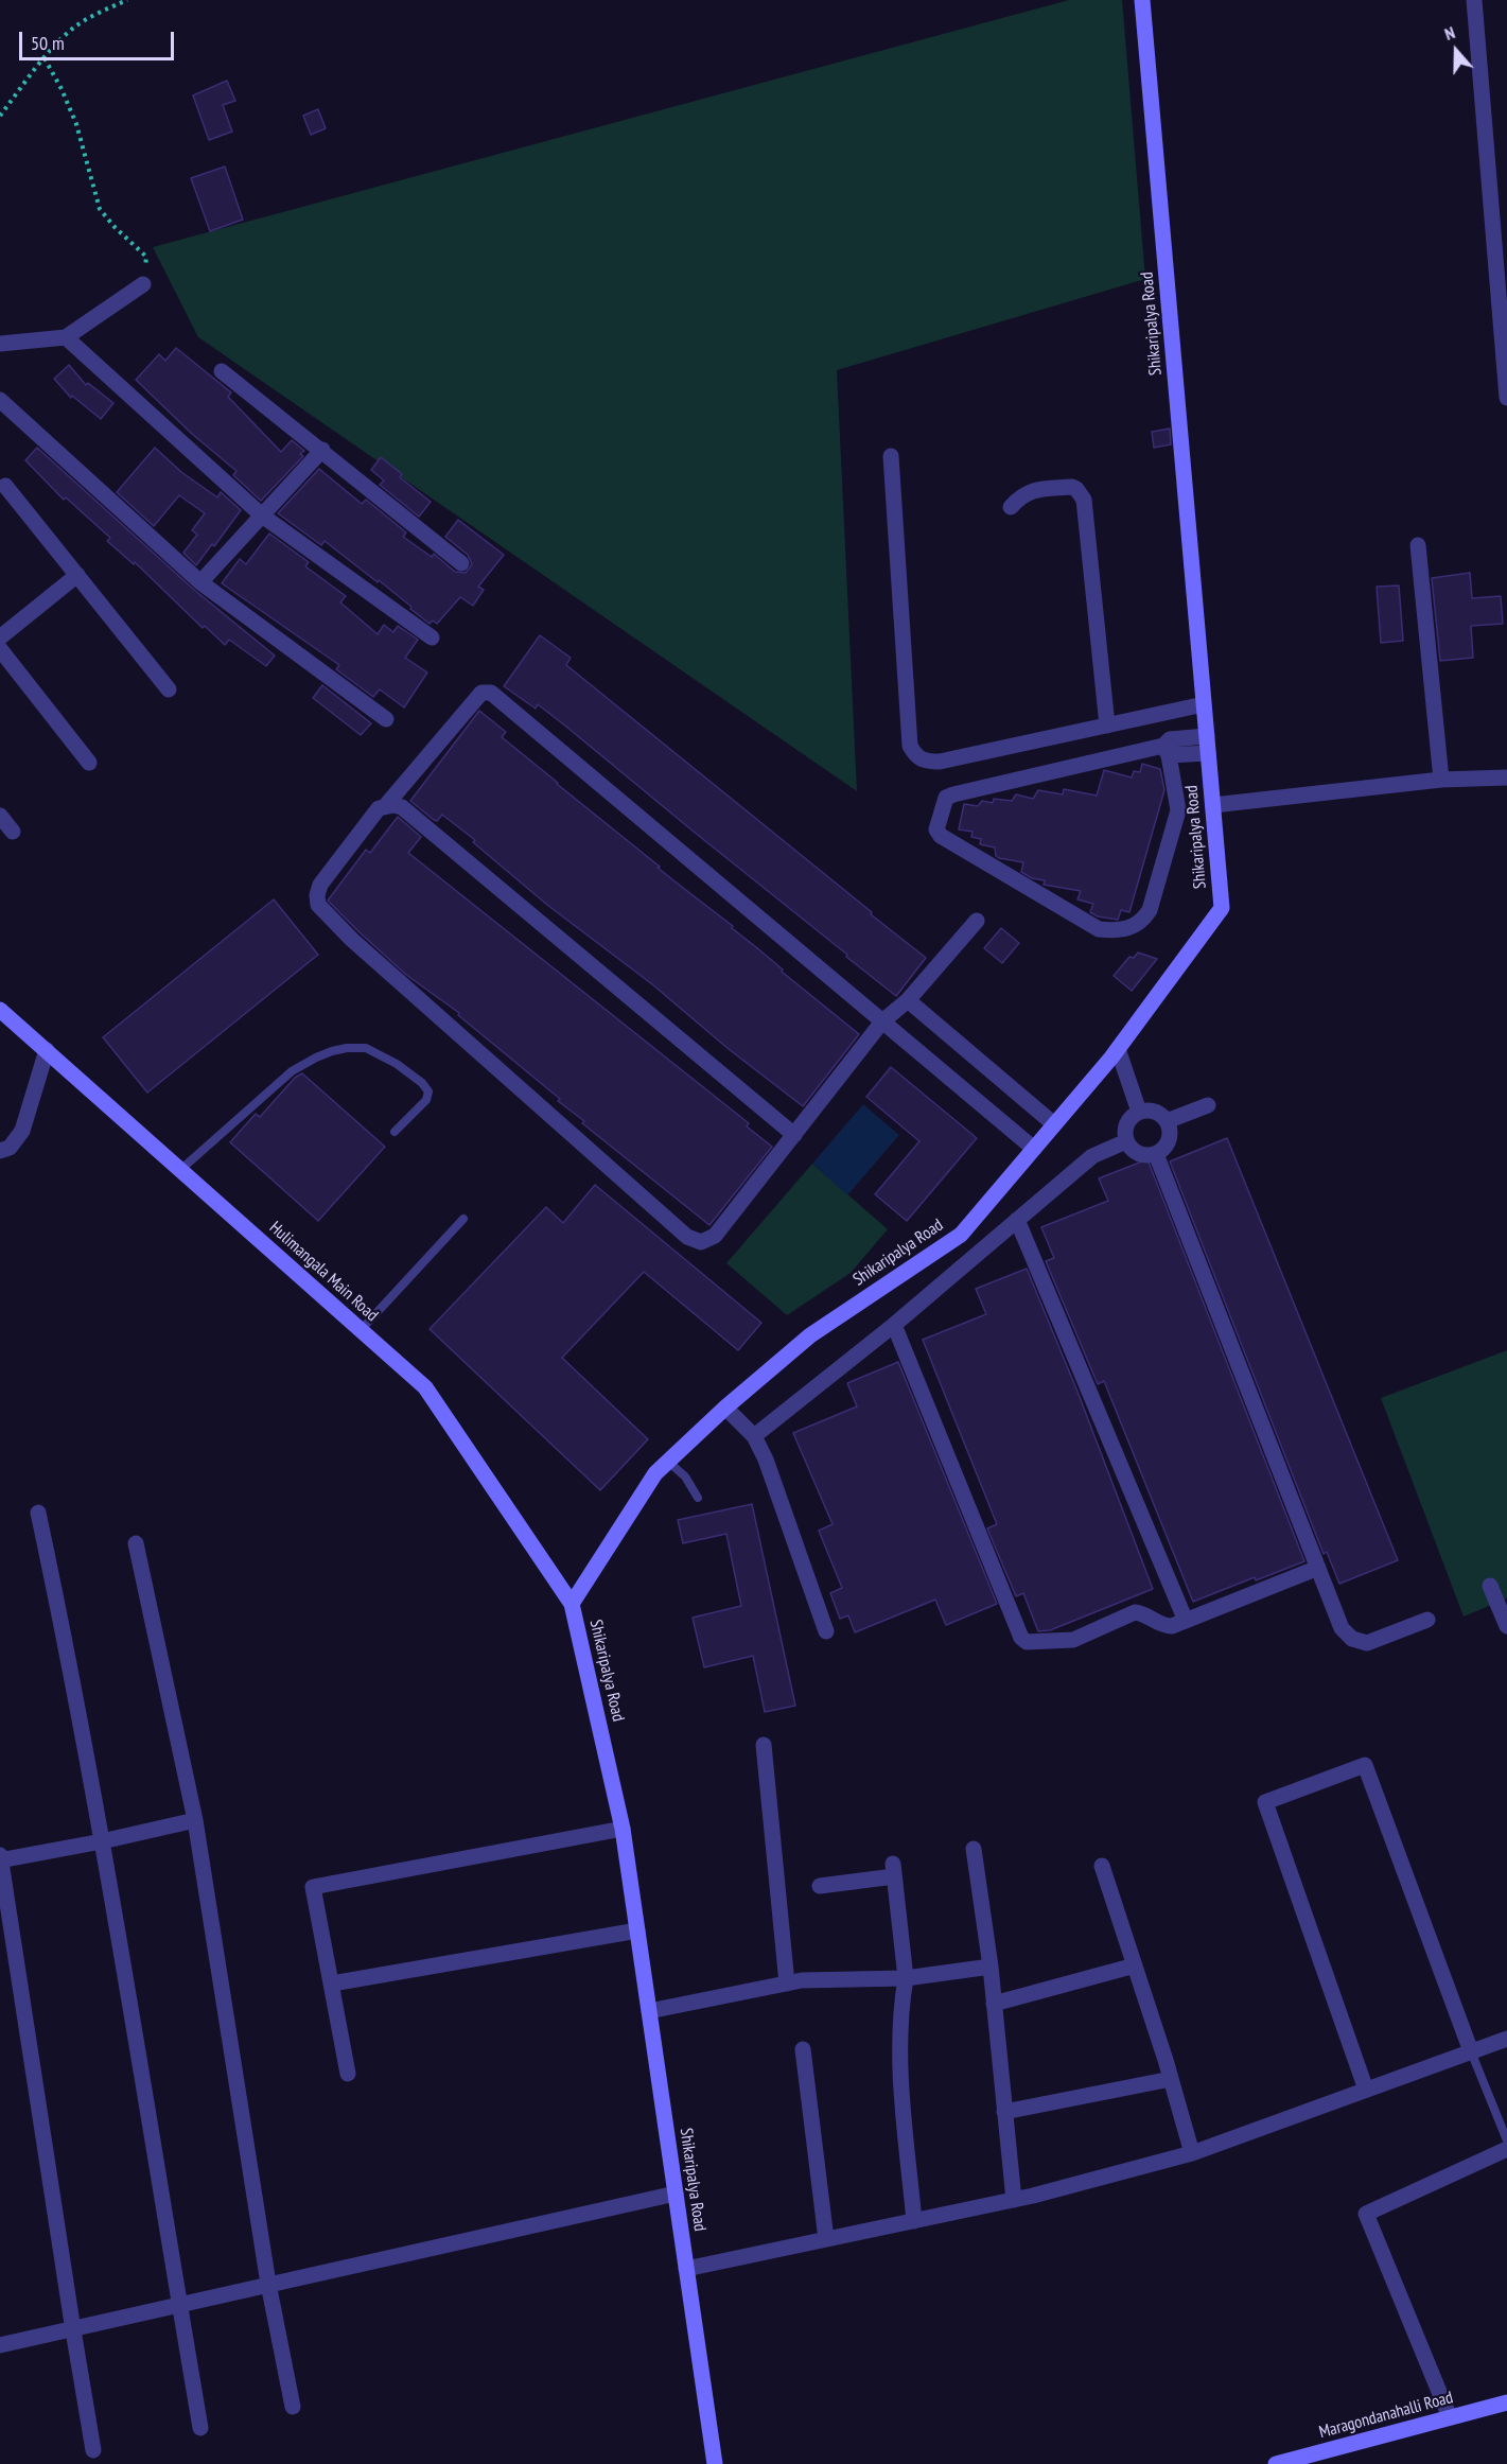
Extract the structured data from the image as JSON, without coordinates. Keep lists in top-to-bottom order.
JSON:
{
  "streets": {
    "street": ["Shikaripalya Road", "Hulimangala Main Road", "Maragondanahalli Road"]
  },
  "crossings": [
    ["Shikaripalya Road", "Hulimangala Main Road"]
  ],
  "scale_bar": "50 m",
  "north": "top"
}
